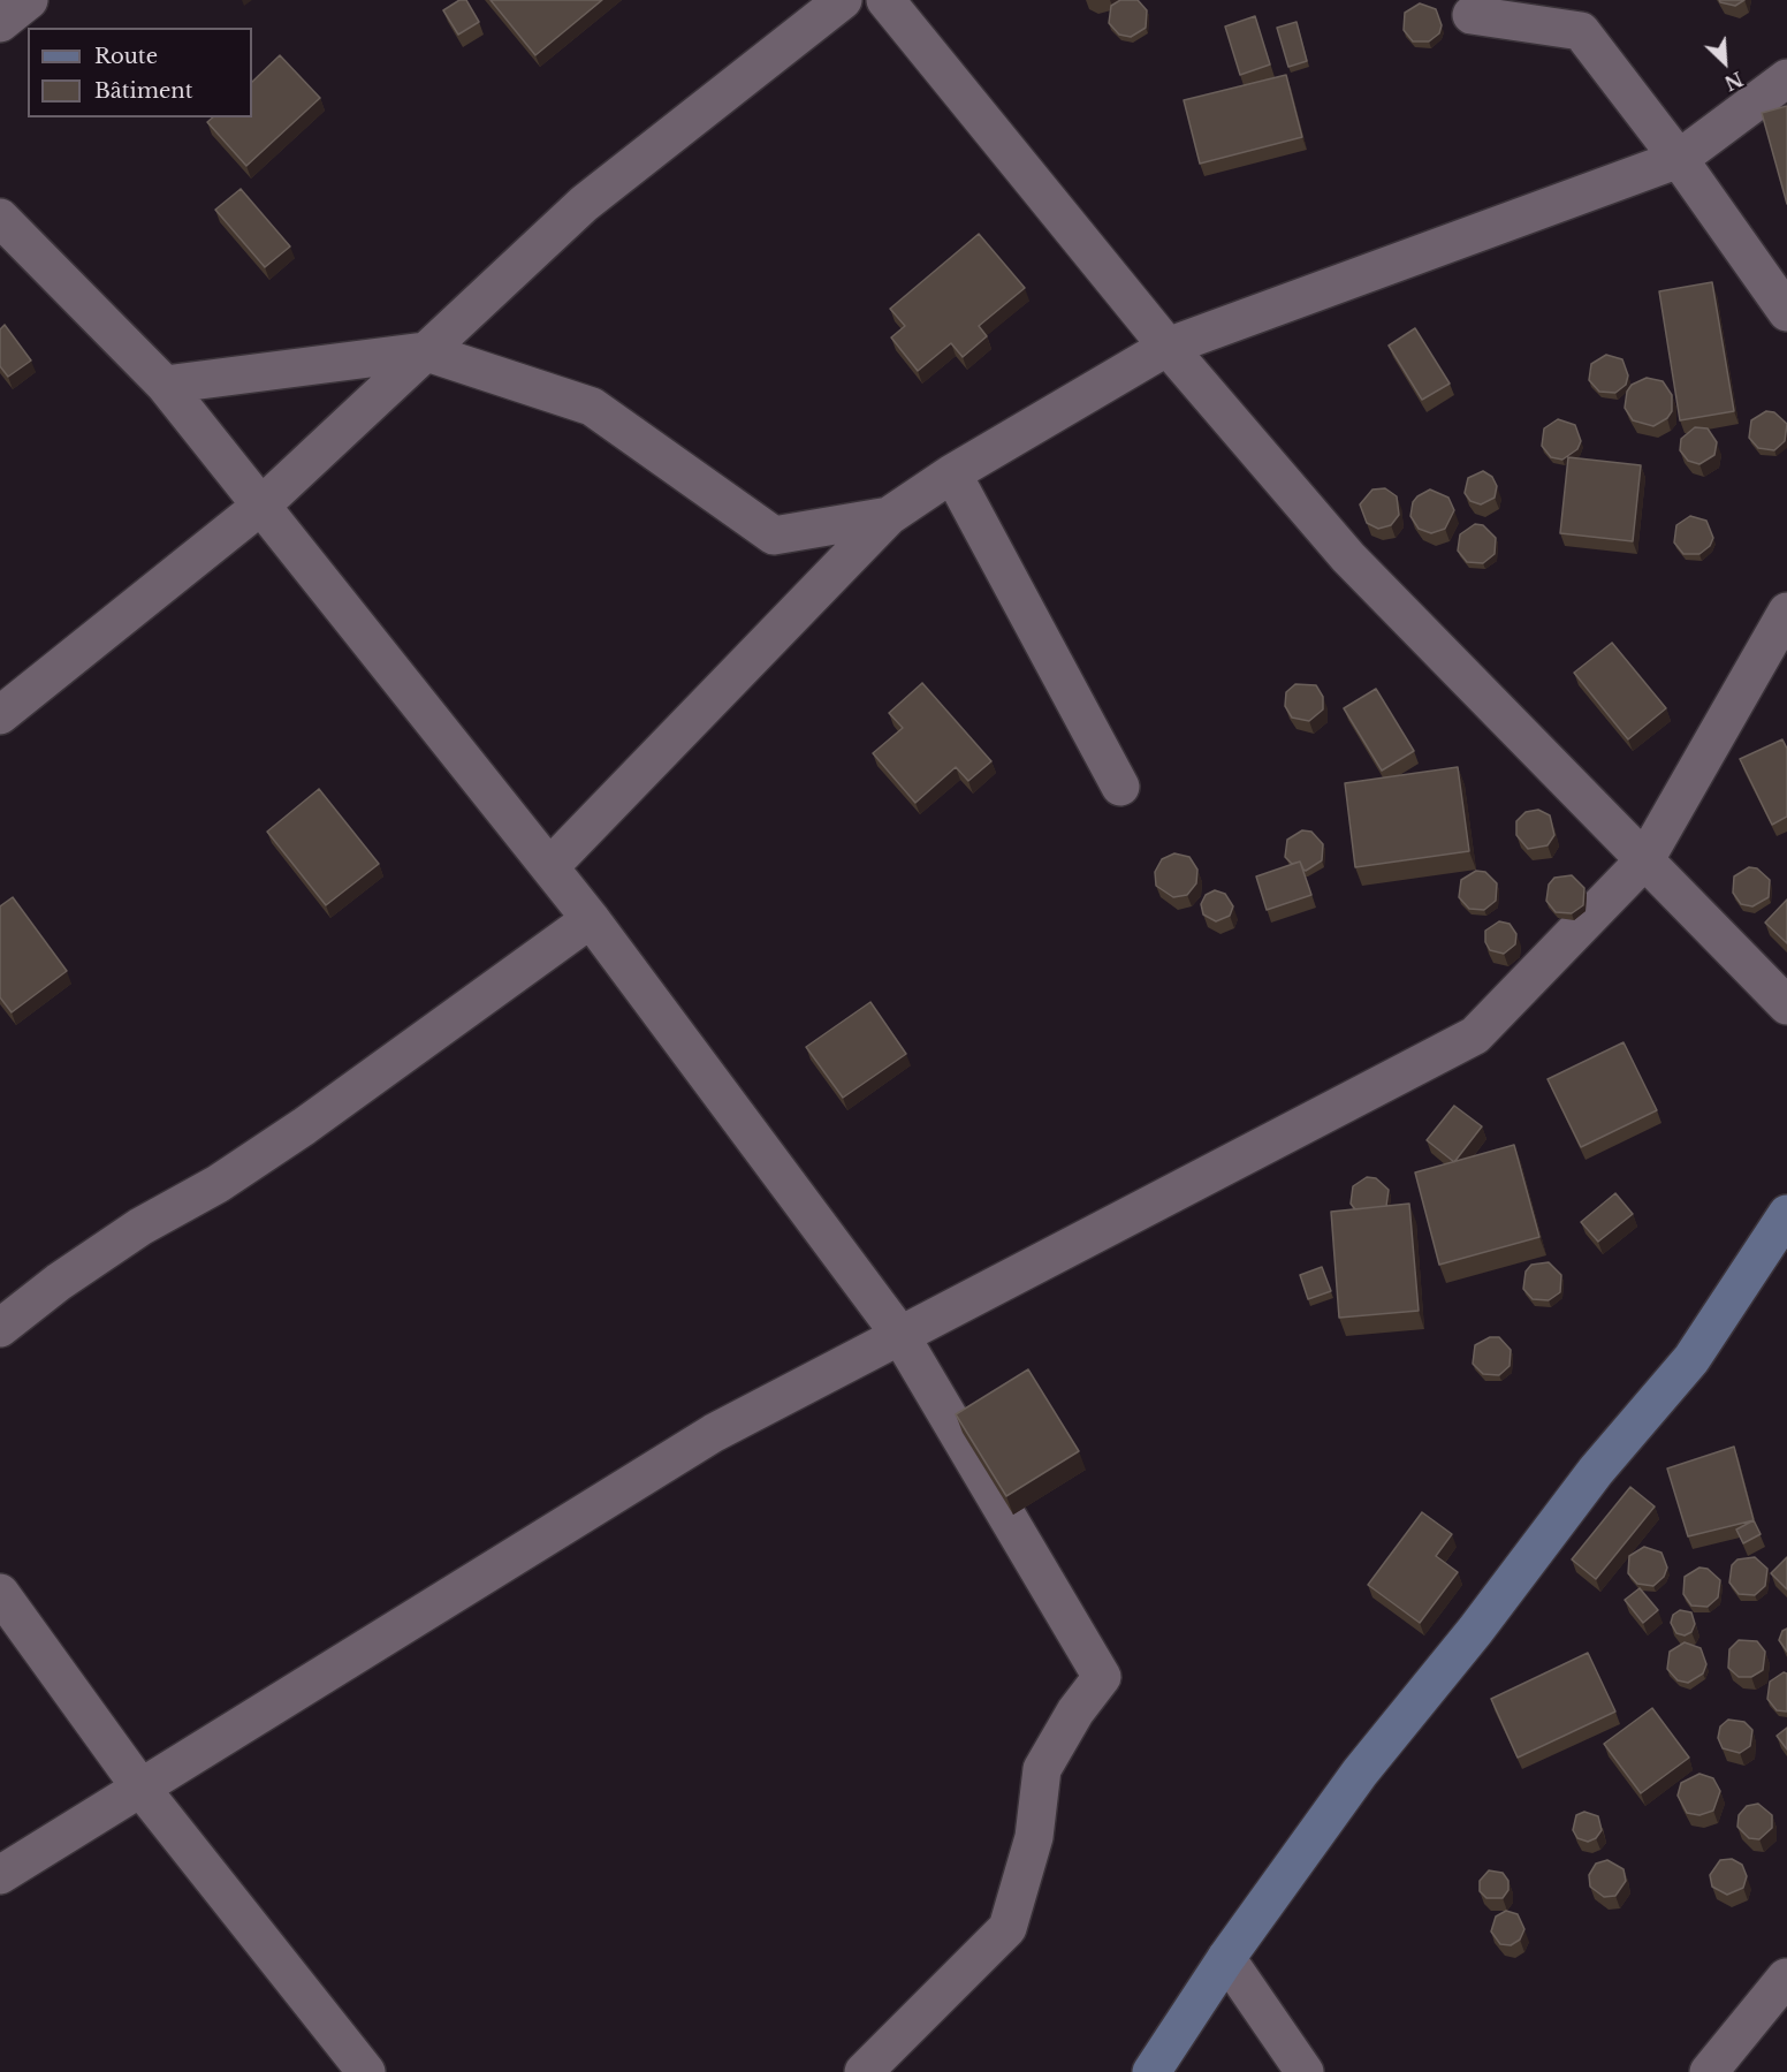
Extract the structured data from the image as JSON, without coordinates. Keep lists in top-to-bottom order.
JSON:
{
  "legend": ["Route", "Bâtiment"],
  "north": "bottom right"
}
